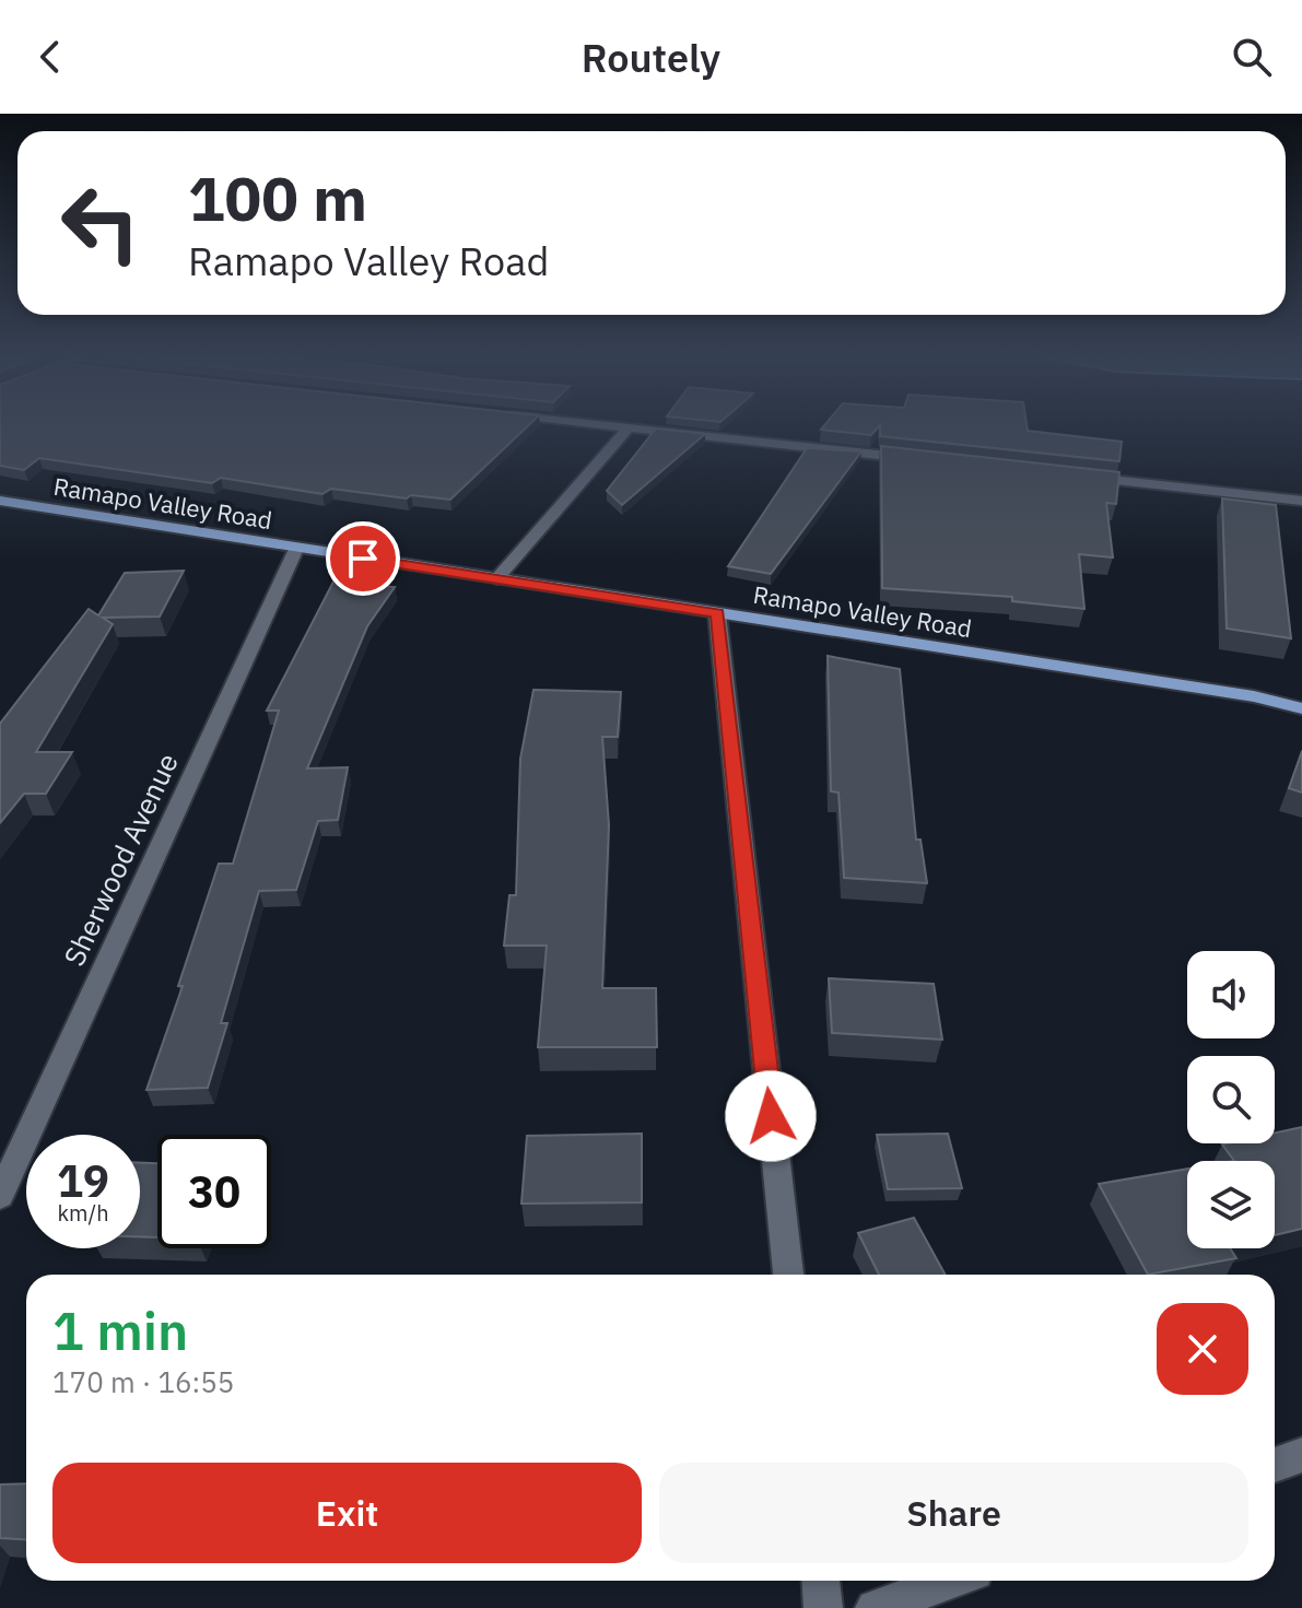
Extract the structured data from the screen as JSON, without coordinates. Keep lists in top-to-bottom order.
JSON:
{
  "streets": {
    "main road": ["Ramapo Valley Road"],
    "street": ["Sherwood Avenue"]
  },
  "crossings": [
    ["Ramapo Valley Road", "Sherwood Avenue"]
  ],
  "page": {
    "header": "Routely",
    "turn": ["100 m", "Ramapo Valley Road"],
    "speed": "19 km/h",
    "limit": "30",
    "heading": ["1 min", "170 m · 16:55"],
    "buttons": ["Exit", "Share"]
  }
}
